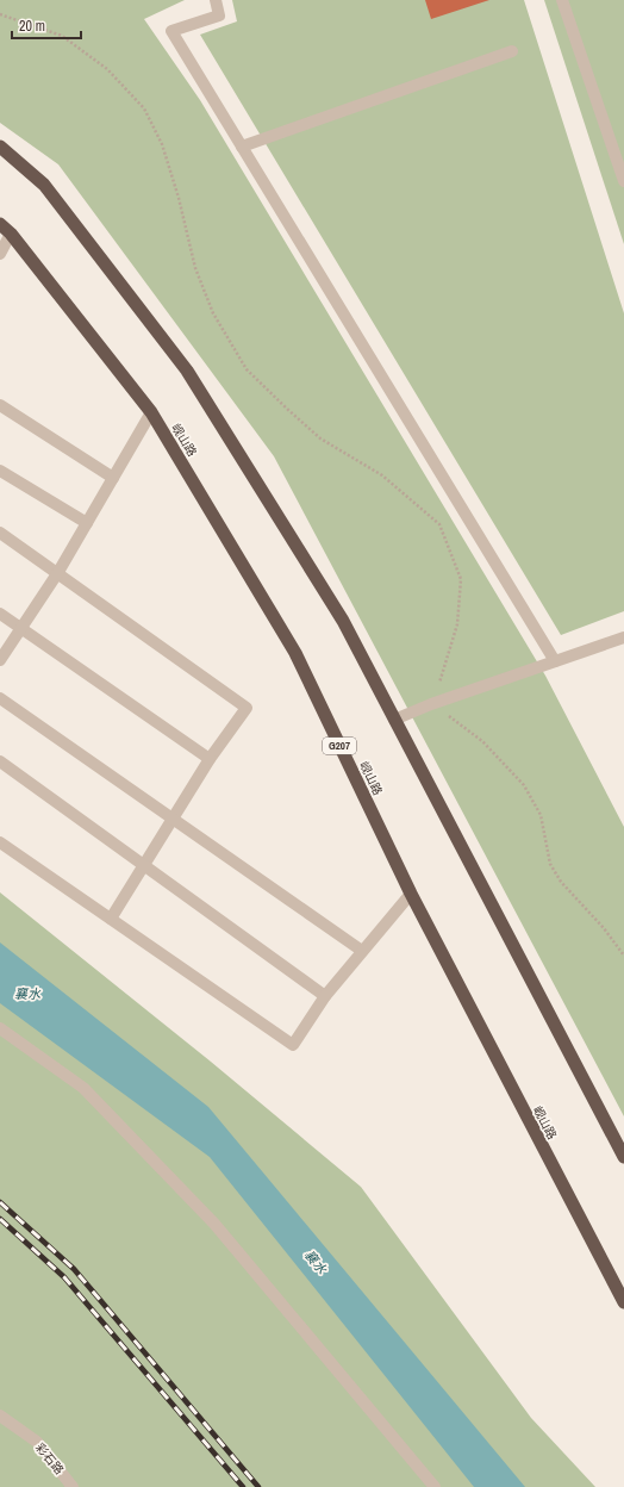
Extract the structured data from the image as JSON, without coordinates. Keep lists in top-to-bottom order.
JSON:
{
  "streets": {
    "highway": ["岘山路", "G207"],
    "street": ["彩石路"]
  },
  "water": ["襄水"],
  "scale_bar": "20 m"
}
